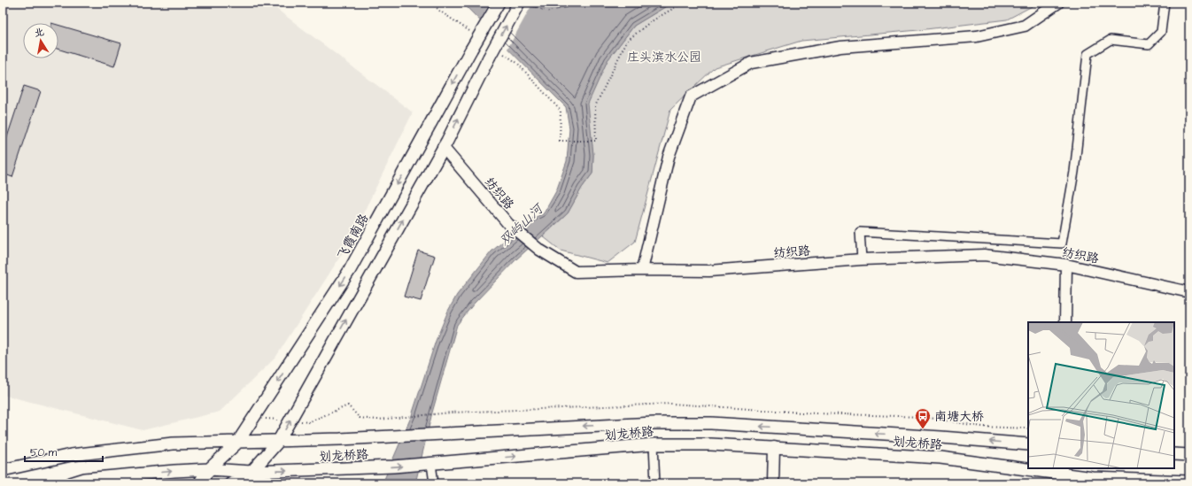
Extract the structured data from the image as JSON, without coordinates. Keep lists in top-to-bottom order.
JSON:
{
  "streets": {
    "main road": ["飞霞南路", "划龙桥路"],
    "street": ["纺织路"]
  },
  "crossings": [
    ["飞霞南路", "划龙桥路"]
  ],
  "water": ["双屿山河"],
  "parks": ["庄头滨水公园"],
  "places": {
    "bus stop": ["南塘大桥"]
  },
  "scale_bar": "50 m",
  "north": "top"
}
